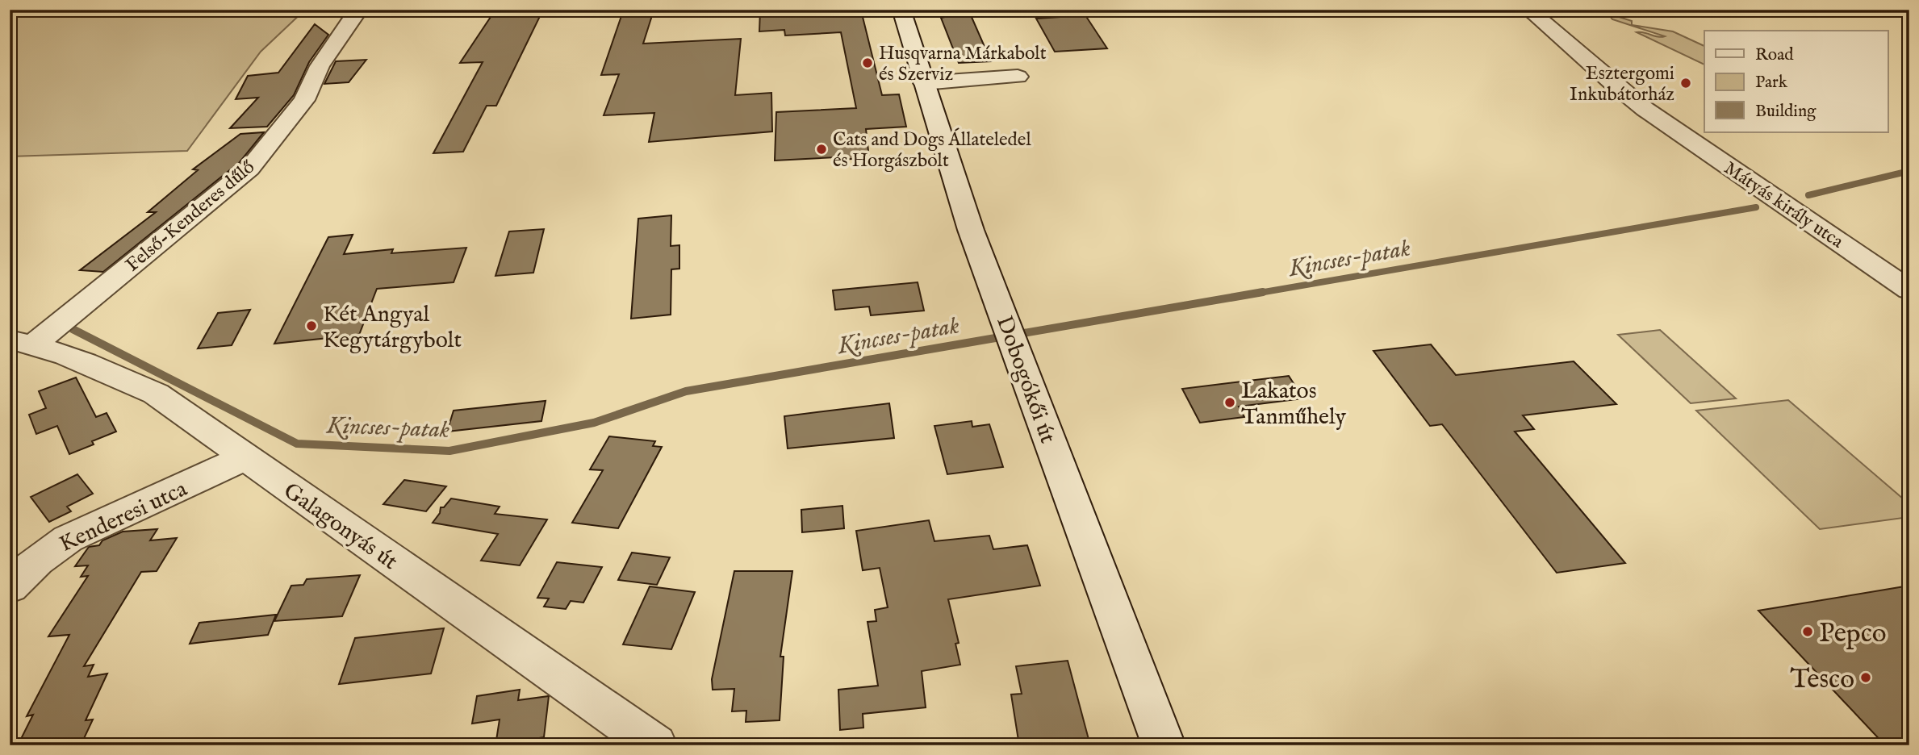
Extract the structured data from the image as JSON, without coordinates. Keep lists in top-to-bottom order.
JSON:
{
  "streets": {
    "street": [
      "Mátyás király utca",
      "Felső-Kenderes dűlő",
      "Dobogókői út",
      "Kenderesi utca",
      "Galagonyás út"
    ]
  },
  "crossings": [
    ["Felső-Kenderes dűlő", "Galagonyás út"],
    ["Kenderesi utca", "Galagonyás út"]
  ],
  "water": ["Kincses-patak"],
  "places": [
    "Husqvarna Márkabolt és Szerviz",
    "Esztergomi Inkubátorház",
    "Cats and Dogs Állateledel és Horgászbolt",
    "Két Angyal Kegytárgybolt",
    "Lakatos Tanműhely",
    "Pepco",
    "Tesco"
  ],
  "legend": ["Road", "Park", "Building"]
}
